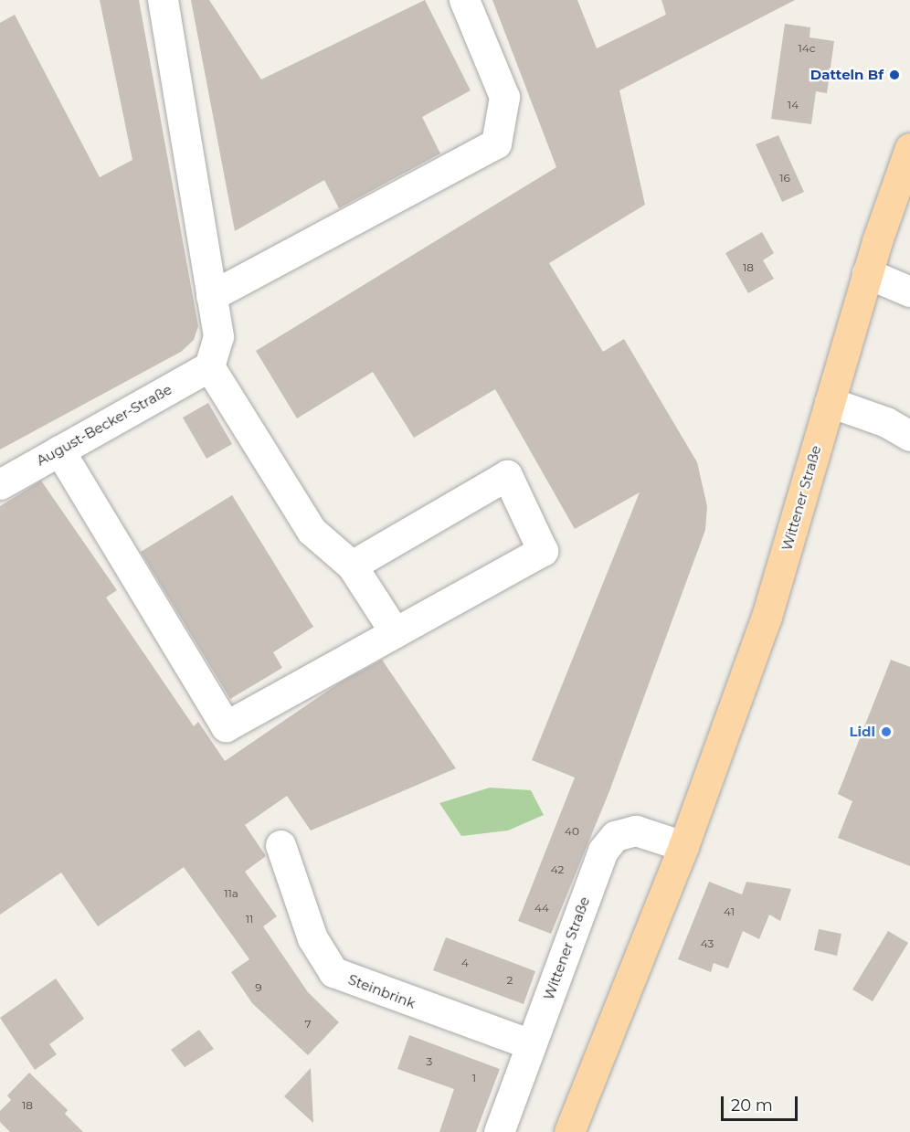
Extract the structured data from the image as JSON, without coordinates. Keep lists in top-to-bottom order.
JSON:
{
  "streets": {
    "main road": ["Wittener Straße"],
    "street": ["August-Becker-Straße", "Steinbrink"]
  },
  "crossings": [
    ["Wittener Straße", "Steinbrink"]
  ],
  "places": ["Datteln Bf", "Lidl"],
  "house_numbers": [
    "14c",
    "14",
    "16",
    "18",
    "40",
    "42",
    "11a",
    "44",
    "41",
    "11",
    "43",
    "4",
    "2",
    "9",
    "7",
    "3",
    "1",
    "18"
  ],
  "scale_bar": "20 m"
}
